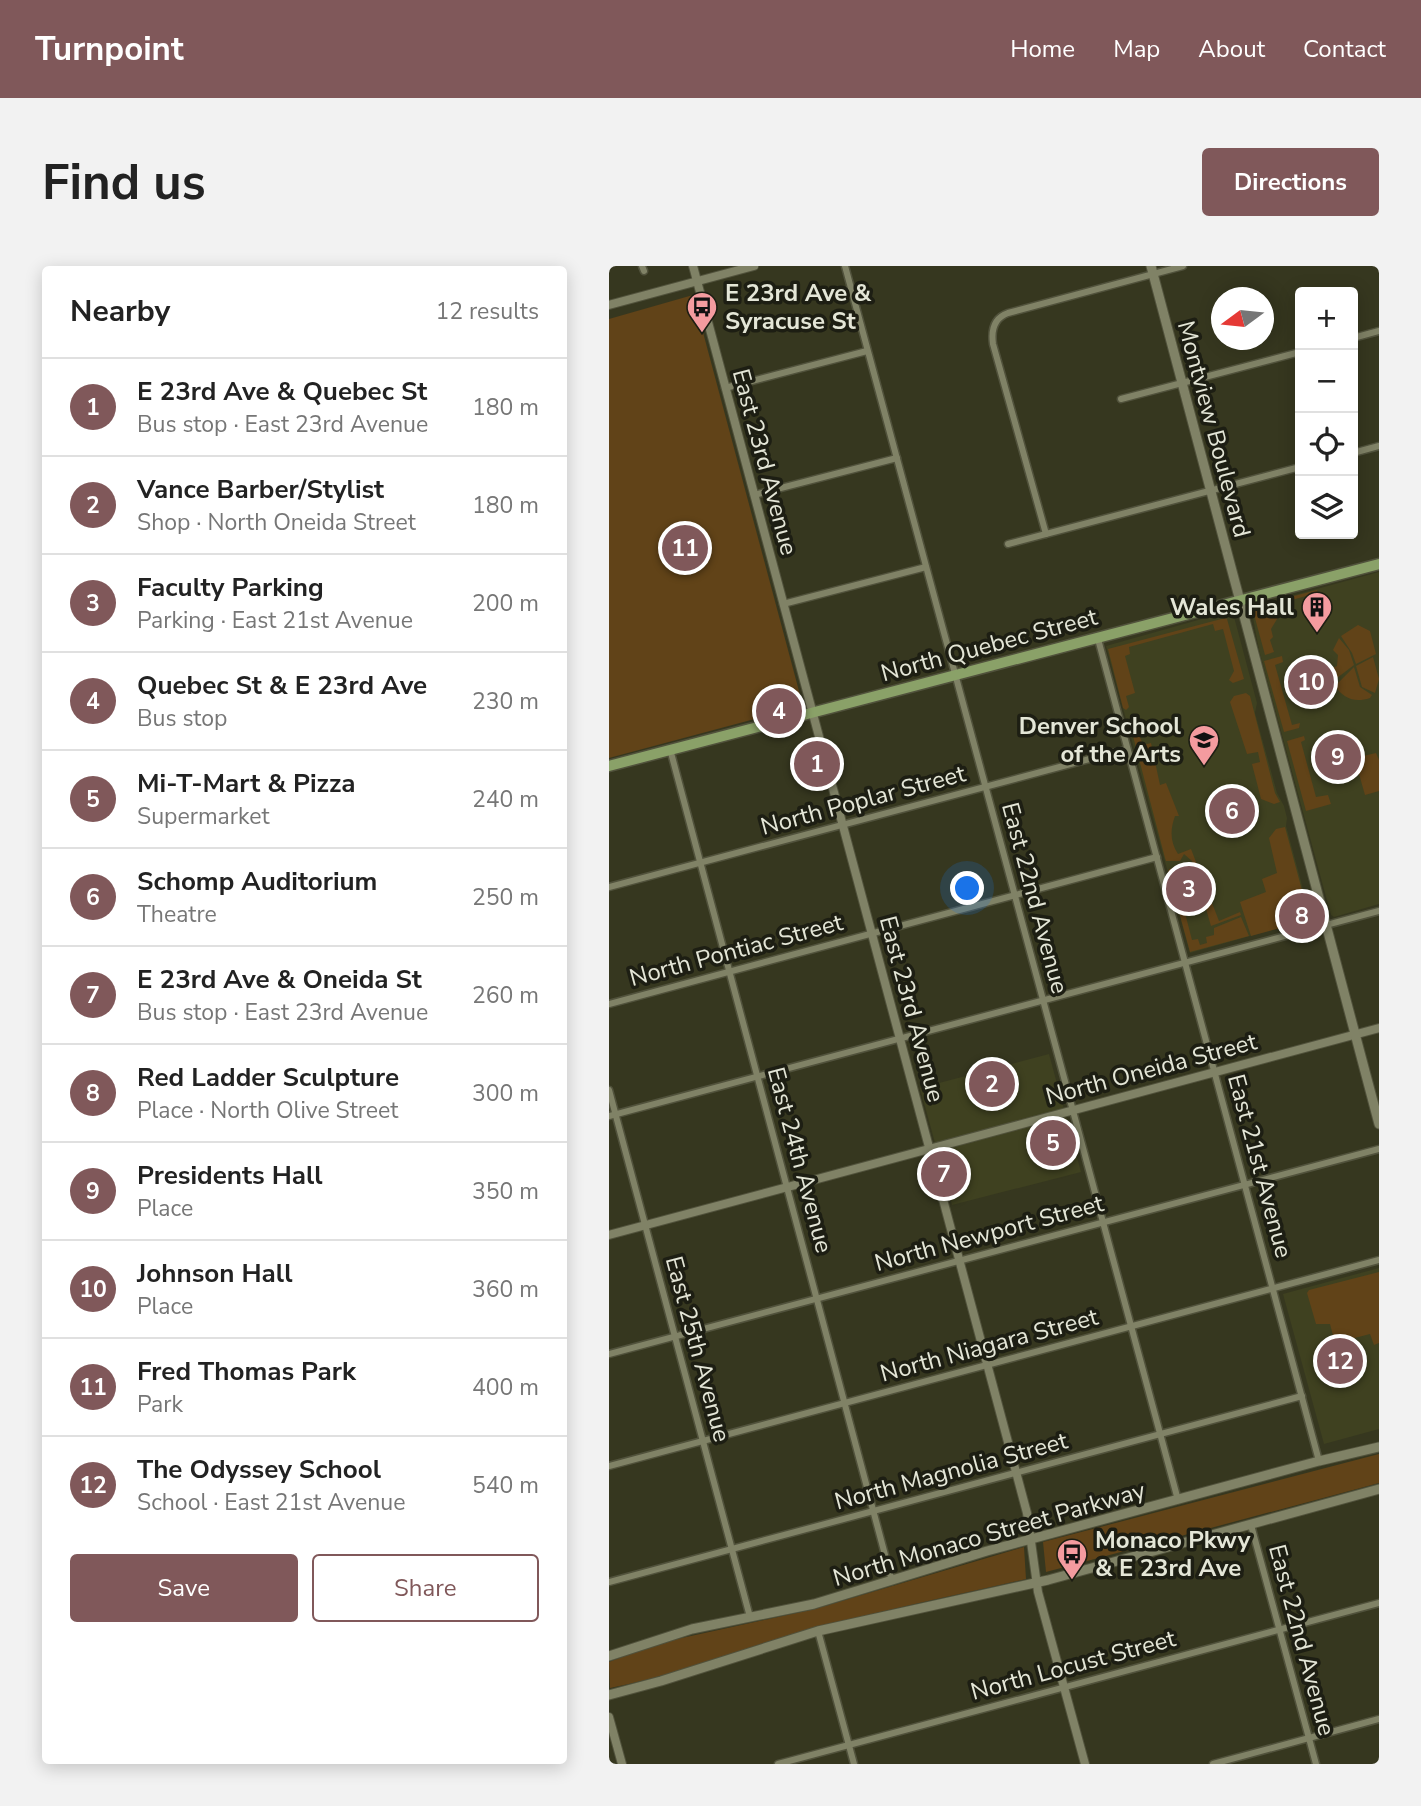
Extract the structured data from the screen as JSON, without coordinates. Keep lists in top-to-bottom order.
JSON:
{
  "streets": {
    "main road": ["Montview Boulevard", "North Quebec Street", "North Monaco Street Parkway"],
    "street": [
      "East 23rd Avenue",
      "North Poplar Street",
      "East 22nd Avenue",
      "North Pontiac Street",
      "North Oneida Street",
      "East 24th Avenue",
      "East 21st Avenue",
      "North Newport Street",
      "North Niagara Street",
      "East 25th Avenue",
      "North Magnolia Street",
      "North Locust Street"
    ]
  },
  "crossings": [
    ["Montview Boulevard", "North Quebec Street"],
    ["Montview Boulevard", "North Oneida Street"],
    ["East 23rd Avenue", "North Quebec Street"],
    ["East 23rd Avenue", "North Poplar Street"],
    ["East 23rd Avenue", "North Pontiac Street"],
    ["East 23rd Avenue", "North Oneida Street"],
    ["East 23rd Avenue", "North Newport Street"],
    ["East 23rd Avenue", "North Niagara Street"],
    ["East 23rd Avenue", "North Magnolia Street"],
    ["East 23rd Avenue", "North Monaco Street Parkway"],
    ["East 23rd Avenue", "North Locust Street"],
    ["North Quebec Street", "East 22nd Avenue"],
    ["North Quebec Street", "East 24th Avenue"],
    ["North Quebec Street", "East 21st Avenue"],
    ["North Poplar Street", "East 22nd Avenue"],
    ["North Poplar Street", "East 24th Avenue"],
    ["North Poplar Street", "East 21st Avenue"],
    ["East 22nd Avenue", "North Pontiac Street"],
    ["East 22nd Avenue", "North Oneida Street"],
    ["East 22nd Avenue", "North Newport Street"],
    ["East 22nd Avenue", "North Niagara Street"],
    ["East 22nd Avenue", "North Magnolia Street"],
    ["East 22nd Avenue", "North Monaco Street Parkway"],
    ["East 22nd Avenue", "North Locust Street"],
    ["North Pontiac Street", "East 24th Avenue"],
    ["North Pontiac Street", "East 21st Avenue"],
    ["North Oneida Street", "East 24th Avenue"],
    ["North Oneida Street", "East 21st Avenue"],
    ["North Oneida Street", "East 25th Avenue"],
    ["East 24th Avenue", "North Newport Street"],
    ["East 24th Avenue", "North Niagara Street"],
    ["East 24th Avenue", "North Magnolia Street"],
    ["East 24th Avenue", "North Monaco Street Parkway"],
    ["East 21st Avenue", "North Newport Street"],
    ["East 21st Avenue", "North Niagara Street"],
    ["East 21st Avenue", "North Magnolia Street"],
    ["East 21st Avenue", "North Monaco Street Parkway"],
    ["North Newport Street", "East 25th Avenue"],
    ["North Niagara Street", "East 25th Avenue"],
    ["East 25th Avenue", "North Magnolia Street"],
    ["East 25th Avenue", "North Monaco Street Parkway"]
  ],
  "places": {
    "bus stop": ["E 23rd Ave & Syracuse St", "Monaco Pkwy & E 23rd Ave"],
    "building": ["Wales Hall"],
    "school or university": ["Denver School of the Arts"]
  },
  "north": "left",
  "page": {
    "header": "Turnpoint",
    "nav": [
      "Home",
      "Map",
      "About",
      "Contact"
    ],
    "buttons": [
      "Directions",
      ["Save", "Share"]
    ],
    "title": "Find us",
    "heading": ["Nearby", "12 results"],
    "map_buttons": ["+", "−"],
    "list": [
      {
        "mark": "1",
        "name": "E 23rd Ave & Quebec St",
        "note": "Bus stop · East 23rd Avenue",
        "value": "180 m"
      },
      {
        "mark": "2",
        "name": "Vance Barber/Stylist",
        "note": "Shop · North Oneida Street",
        "value": "180 m"
      },
      {
        "mark": "3",
        "name": "Faculty Parking",
        "note": "Parking · East 21st Avenue",
        "value": "200 m"
      },
      {
        "mark": "4",
        "name": "Quebec St & E 23rd Ave",
        "note": "Bus stop",
        "value": "230 m"
      },
      {
        "mark": "5",
        "name": "Mi-T-Mart & Pizza",
        "note": "Supermarket",
        "value": "240 m"
      },
      {
        "mark": "6",
        "name": "Schomp Auditorium",
        "note": "Theatre",
        "value": "250 m"
      },
      {
        "mark": "7",
        "name": "E 23rd Ave & Oneida St",
        "note": "Bus stop · East 23rd Avenue",
        "value": "260 m"
      },
      {
        "mark": "8",
        "name": "Red Ladder Sculpture",
        "note": "Place · North Olive Street",
        "value": "300 m"
      },
      {
        "mark": "9",
        "name": "Presidents Hall",
        "note": "Place",
        "value": "350 m"
      },
      {
        "mark": "10",
        "name": "Johnson Hall",
        "note": "Place",
        "value": "360 m"
      },
      {
        "mark": "11",
        "name": "Fred Thomas Park",
        "note": "Park",
        "value": "400 m"
      },
      {
        "mark": "12",
        "name": "The Odyssey School",
        "note": "School · East 21st Avenue",
        "value": "540 m"
      }
    ],
    "pins": [
      "11",
      "10",
      "4",
      "9",
      "1",
      "6",
      "3",
      "8",
      "2",
      "5",
      "7",
      "12"
    ]
  }
}
